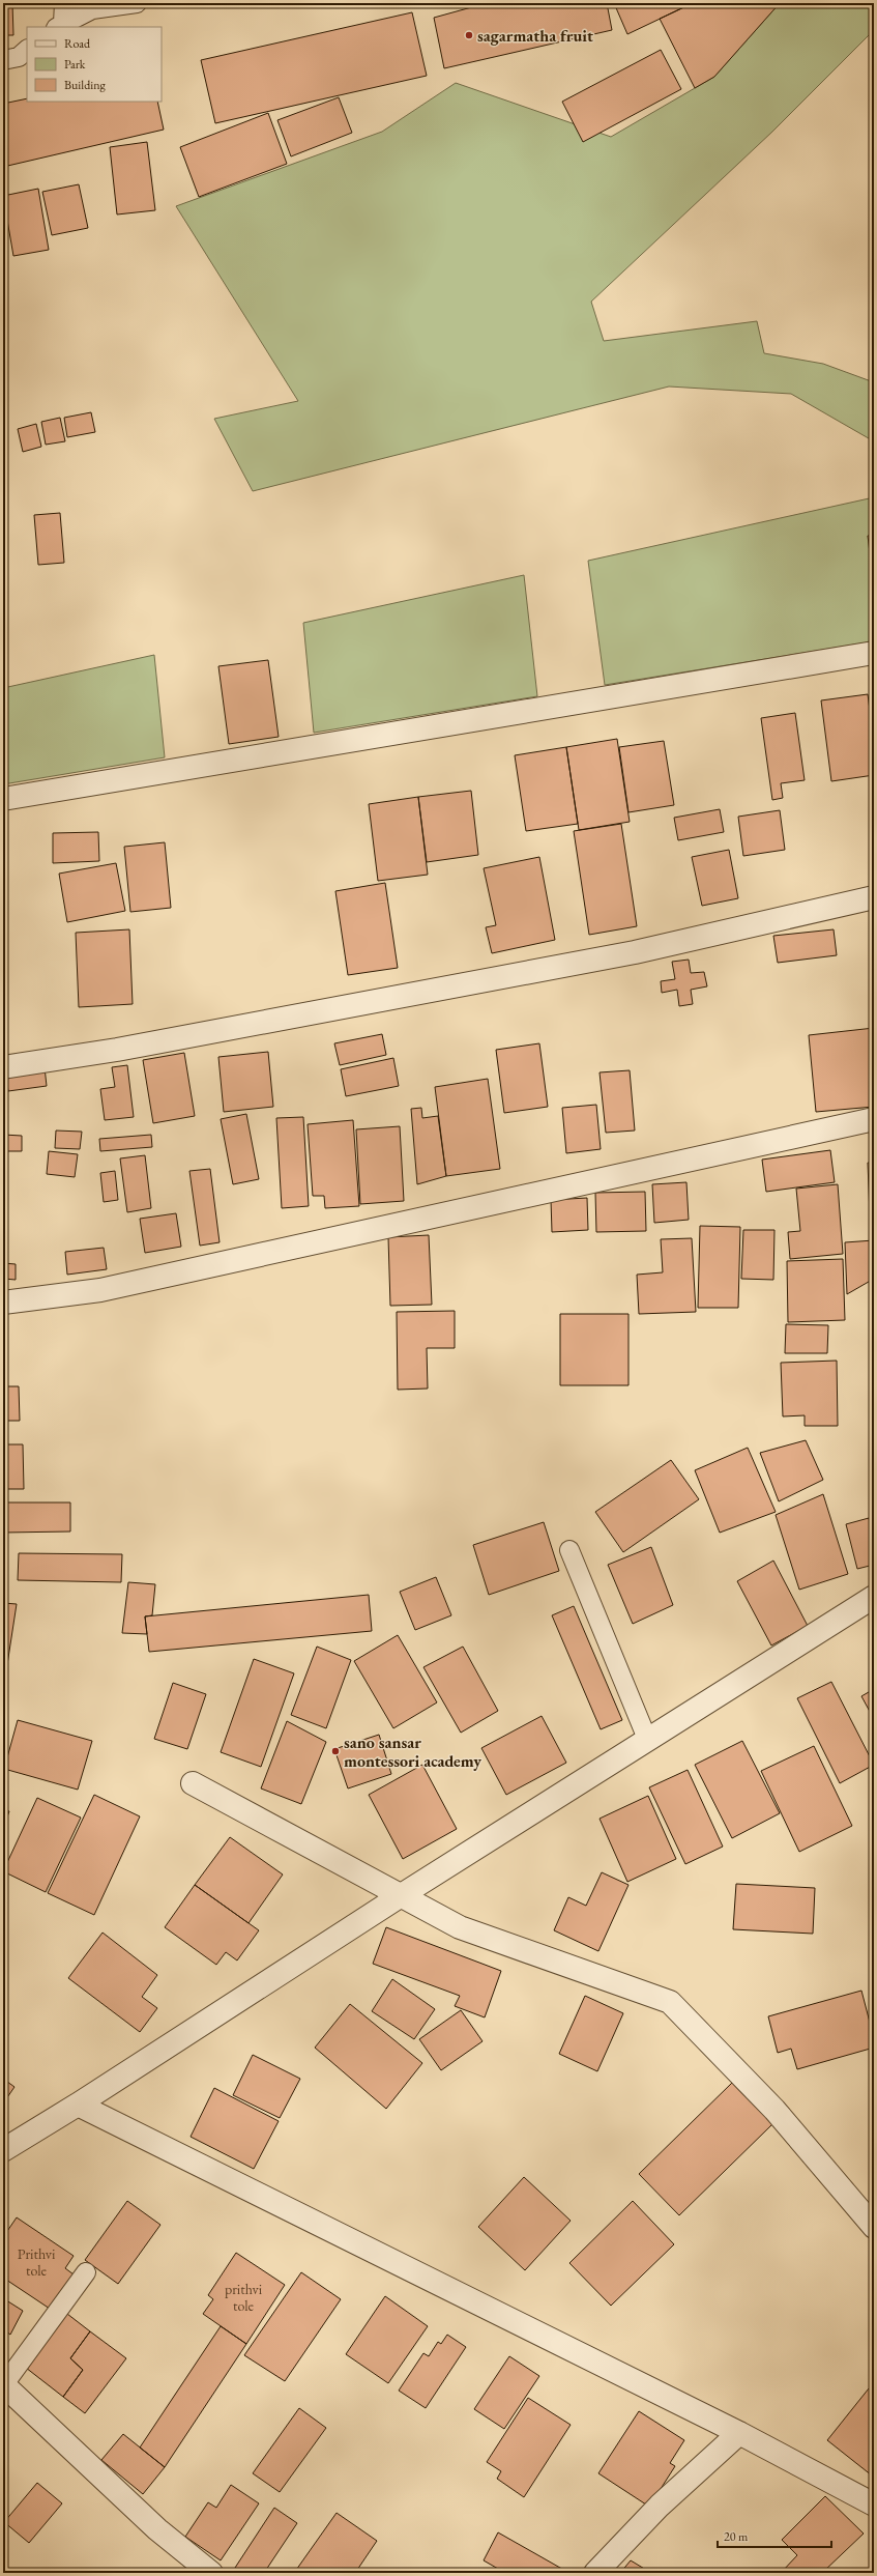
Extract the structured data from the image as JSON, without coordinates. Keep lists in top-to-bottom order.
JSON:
{
  "places": ["sagarmatha fruit", "sano sansar montessori academy"],
  "house_numbers": ["Prithvi tole", "prithvi tole"],
  "legend": ["Road", "Park", "Building"],
  "scale_bar": "20 m"
}
